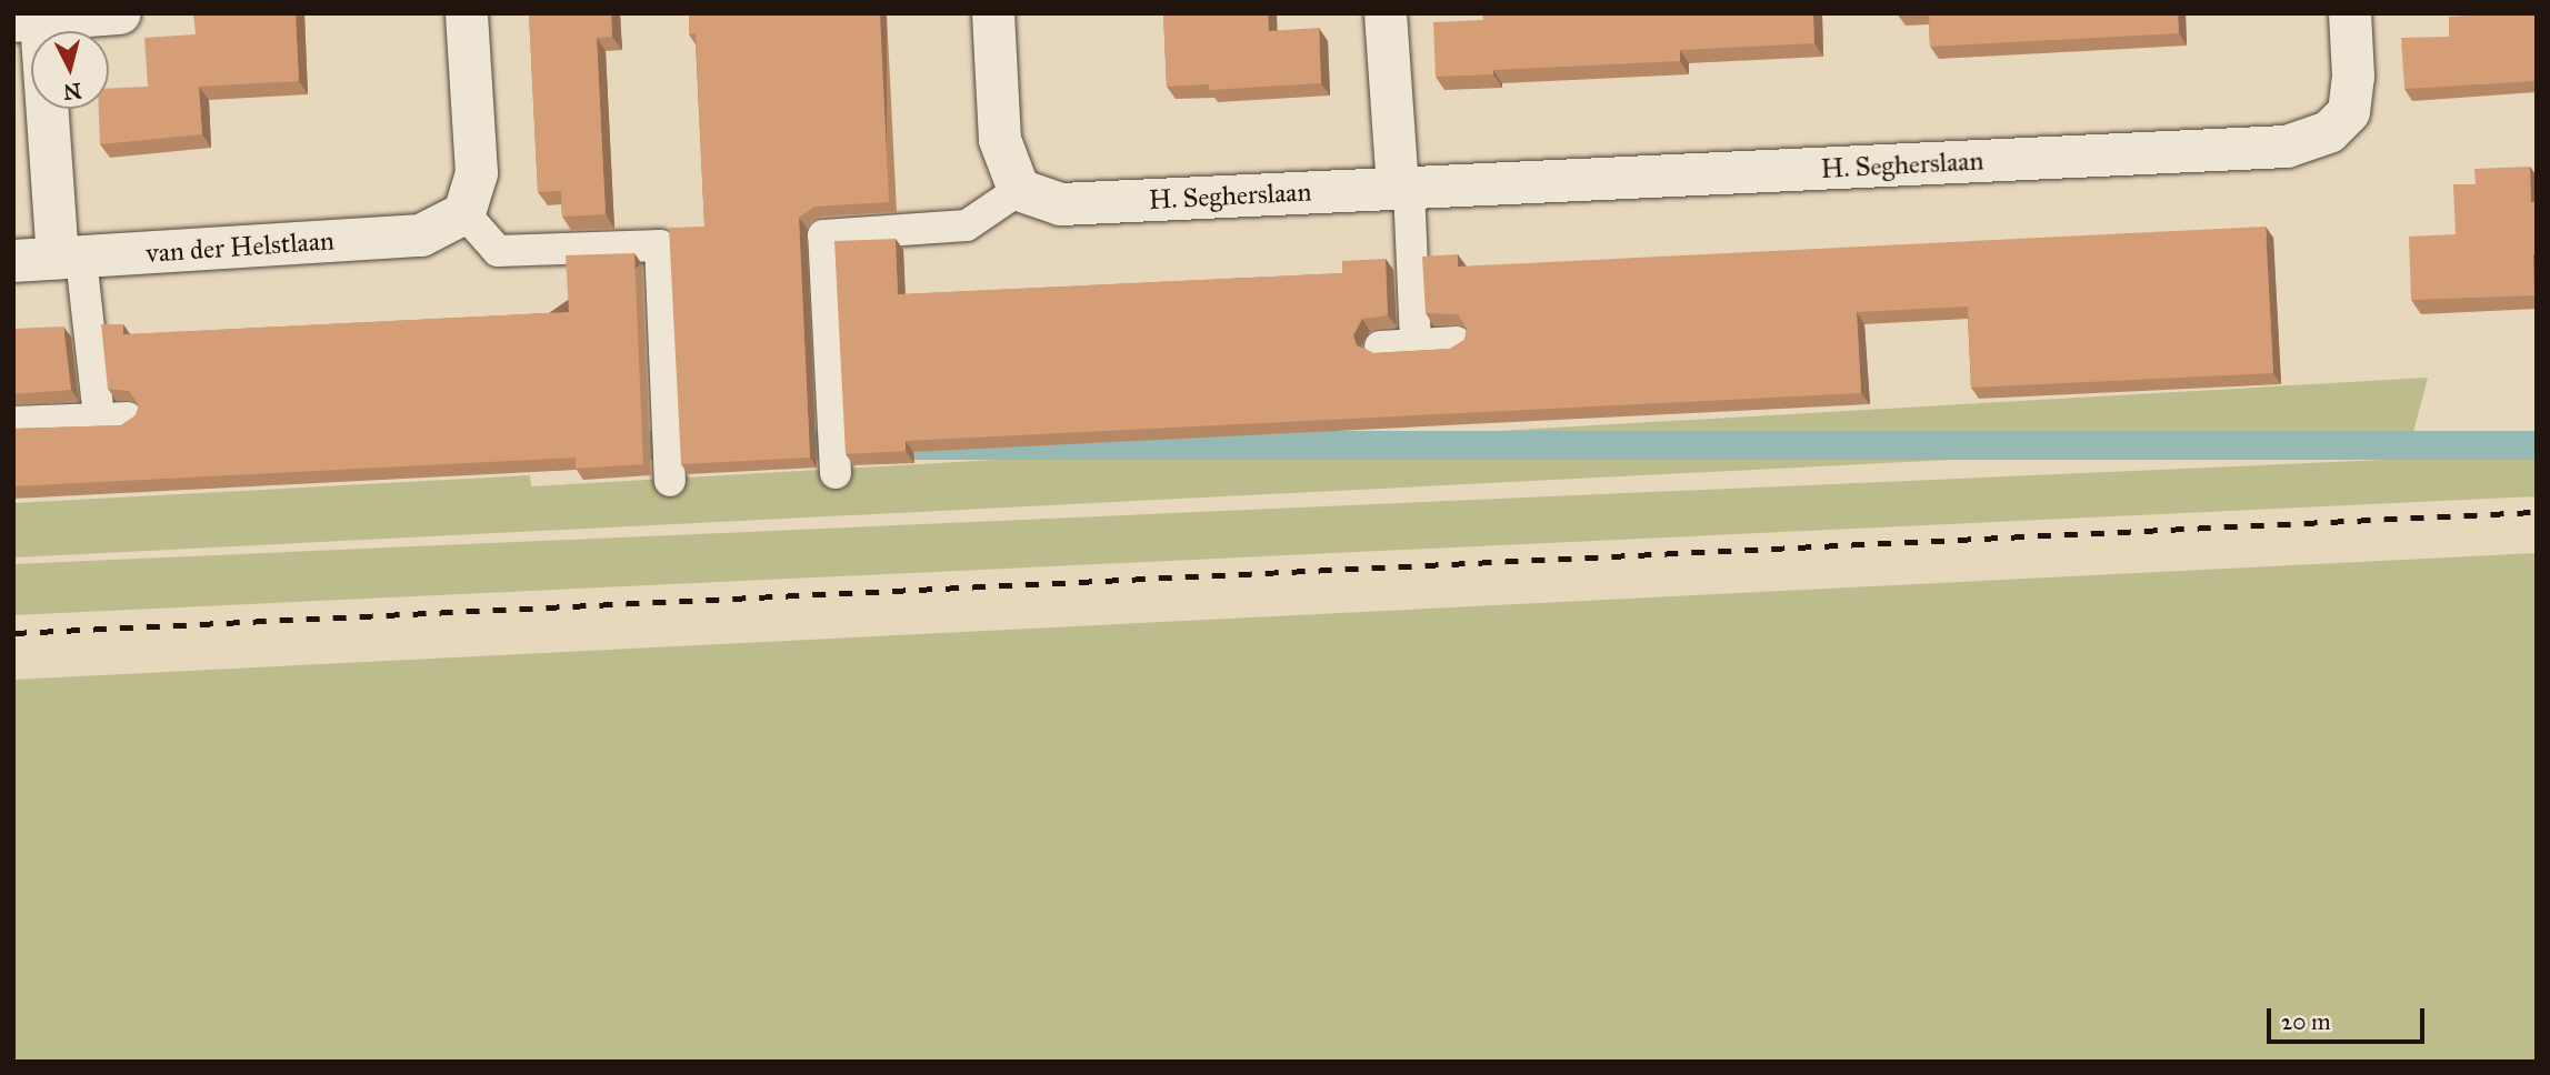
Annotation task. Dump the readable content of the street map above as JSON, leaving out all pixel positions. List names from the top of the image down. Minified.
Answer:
{"streets":{"street":["H. Segherslaan","van der Helstlaan"]},"scale_bar":"20 m","north":"bottom"}
